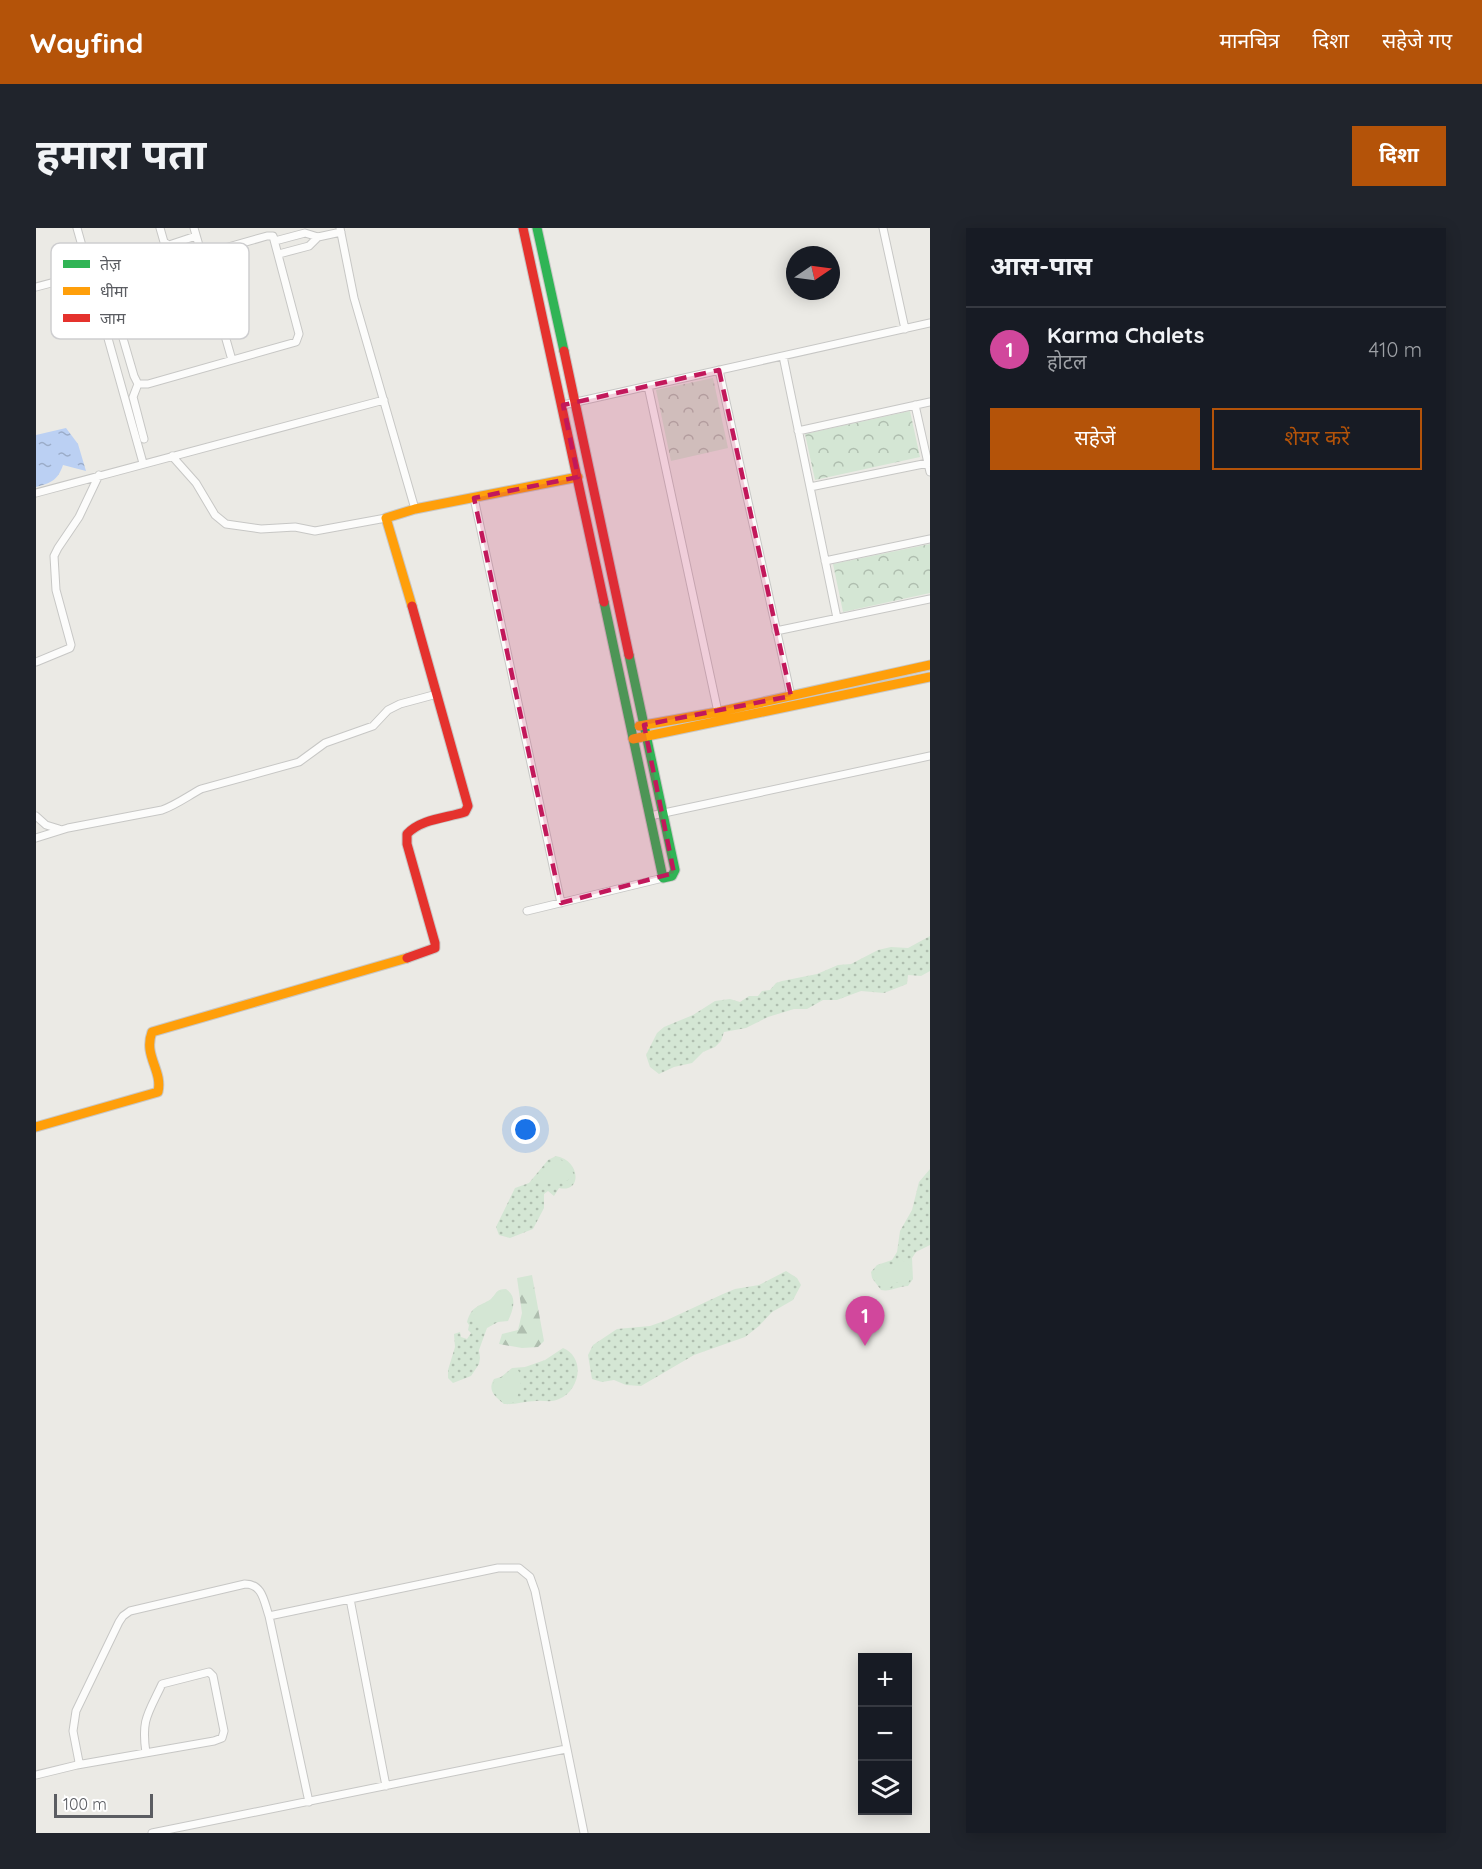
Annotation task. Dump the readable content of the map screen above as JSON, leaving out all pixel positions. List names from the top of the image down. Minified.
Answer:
{"legend":["तेज़","धीमा","जाम"],"scale_bar":"100 m","north":"right","page":{"header":"Wayfind","nav":["मानचित्र","दिशा","सहेजे गए"],"buttons":["दिशा",["सहेजें","शेयर करें"]],"title":"हमारा पता","heading":"आस-पास","list":[{"mark":"1","name":"Karma Chalets","note":"होटल","value":"410 m"}],"pins":"1","map_buttons":["+","−"],"scale":"100 m"}}
